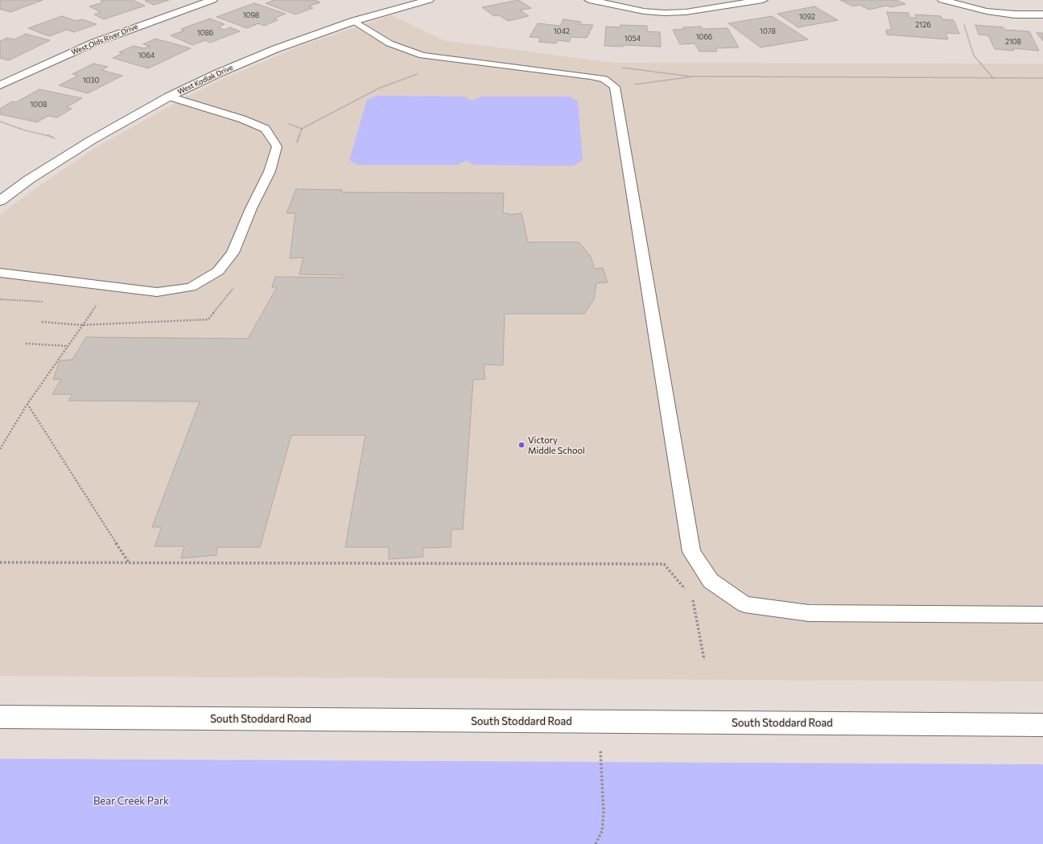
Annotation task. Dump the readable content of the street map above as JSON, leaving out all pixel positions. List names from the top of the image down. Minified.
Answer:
{"streets":{"street":["West Olds River Drive","West Kodiak Drive","South Stoddard Road"]},"parks":["Bear Creek Park"],"places":["Victory Middle School"],"house_numbers":["1098","1092","2126","1042","1078","1086","1066","1054","2108","1064","1030","1008"]}
